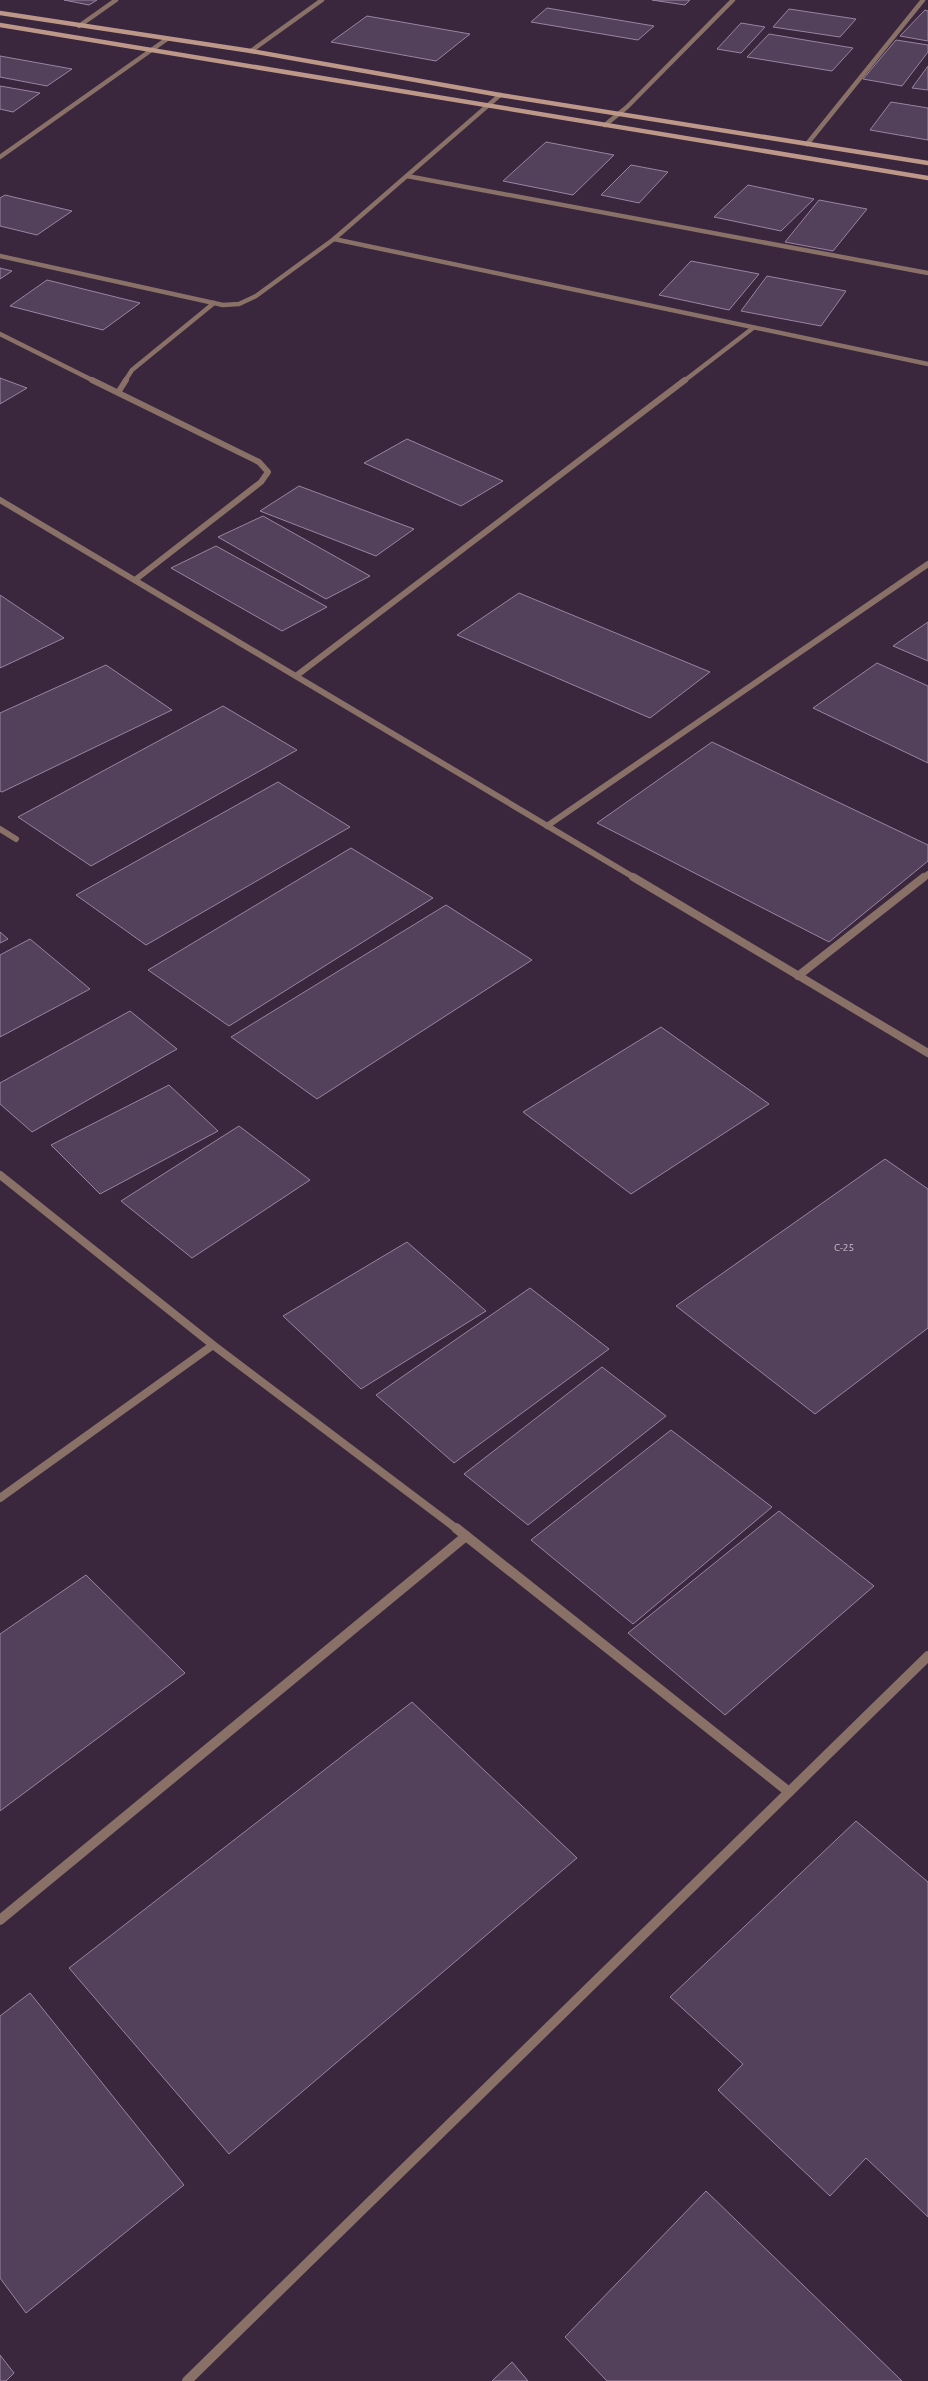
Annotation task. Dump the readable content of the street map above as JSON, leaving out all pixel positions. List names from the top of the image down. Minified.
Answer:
{"house_numbers":["C-25"]}
